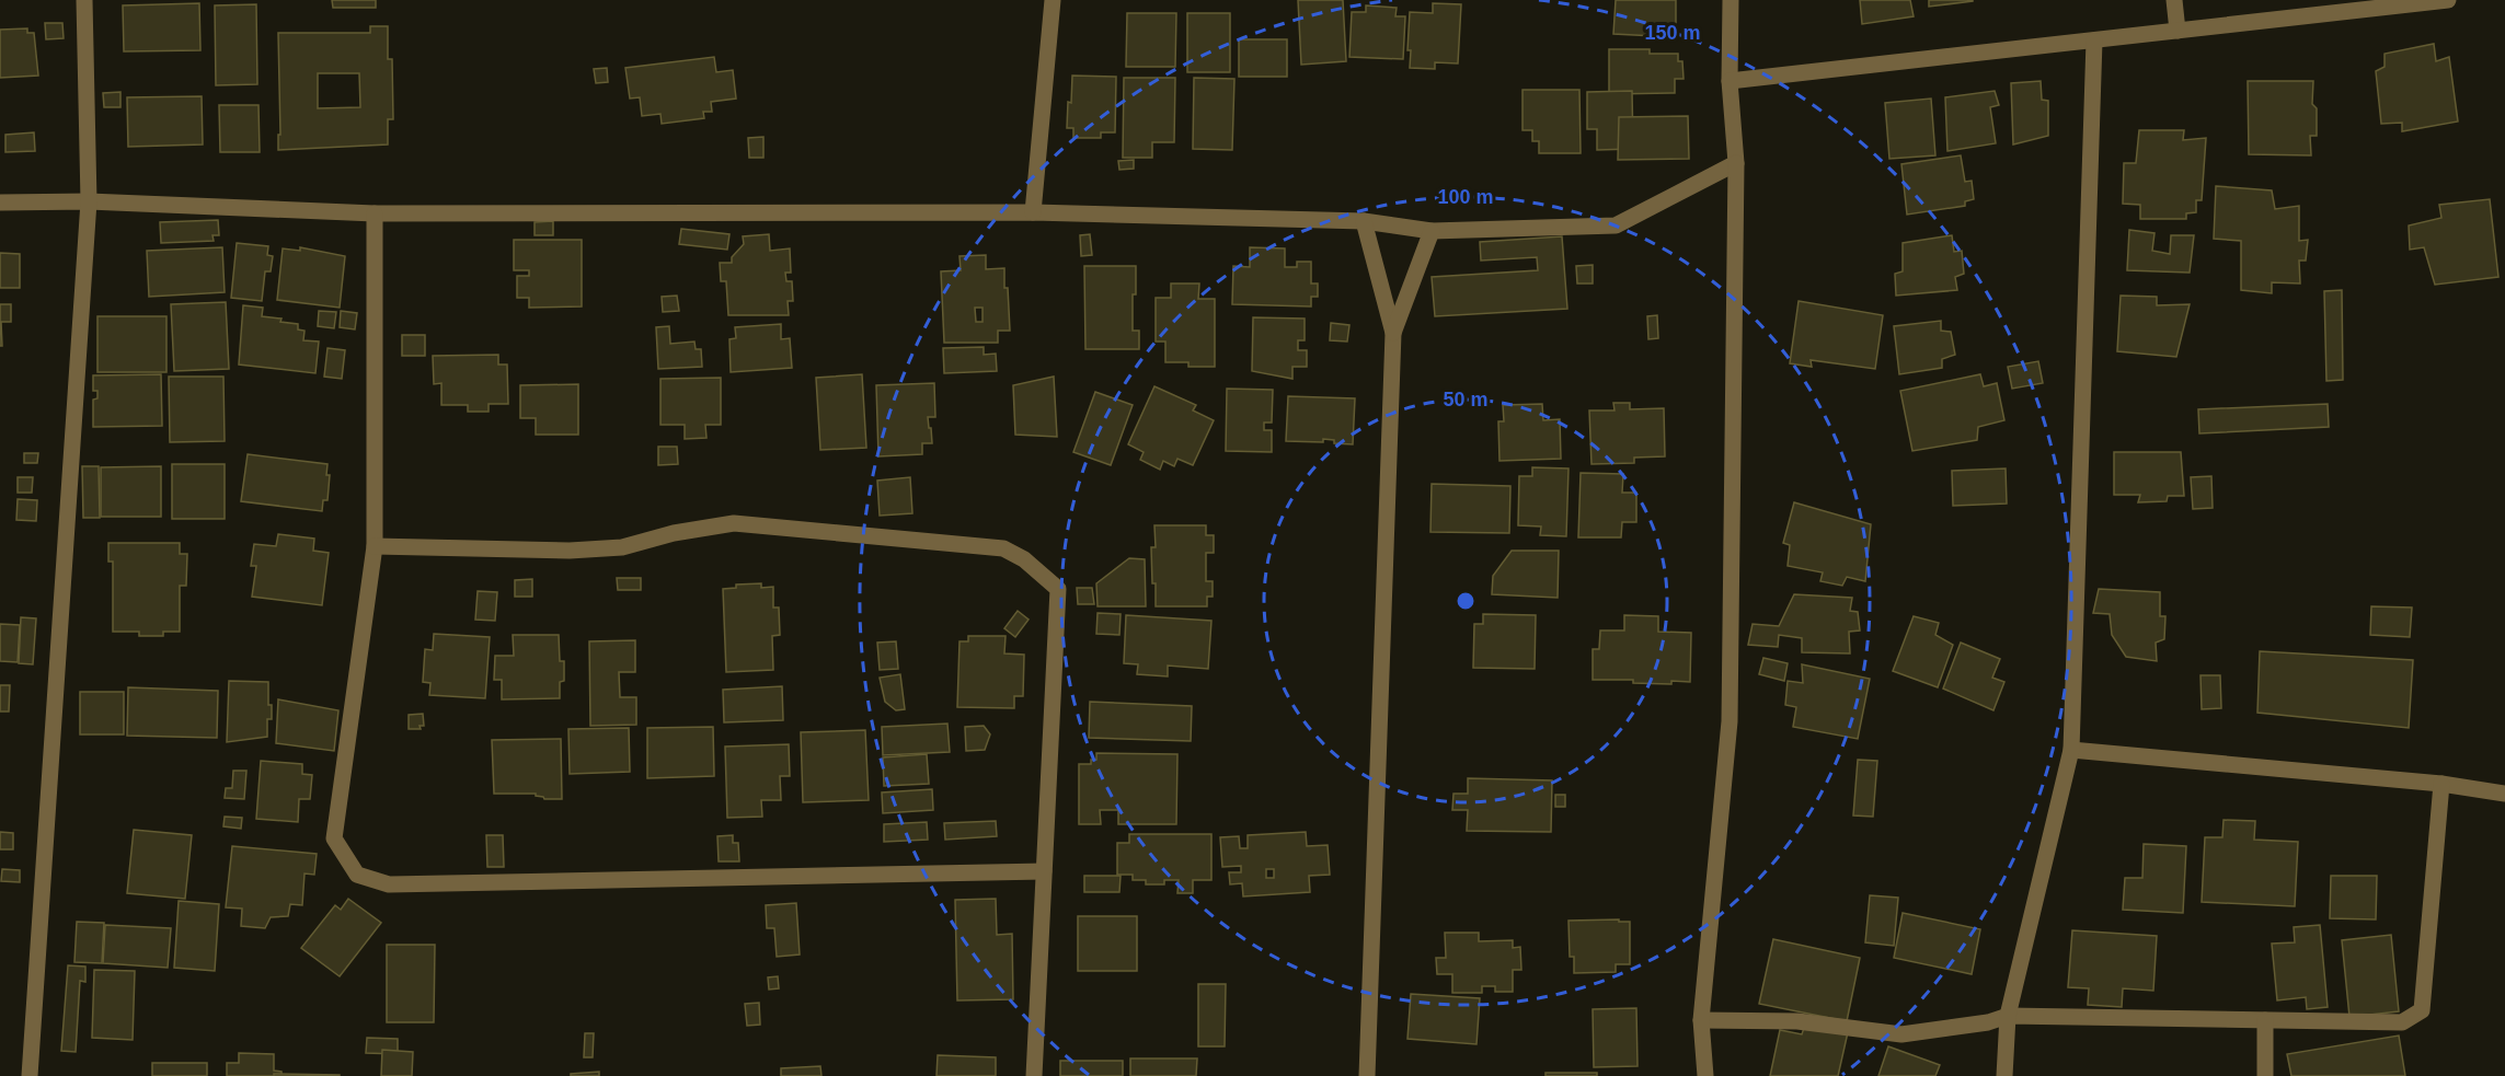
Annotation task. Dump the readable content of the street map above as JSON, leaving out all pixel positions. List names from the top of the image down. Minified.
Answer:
{"rings":["150 m","100 m","50 m"]}
